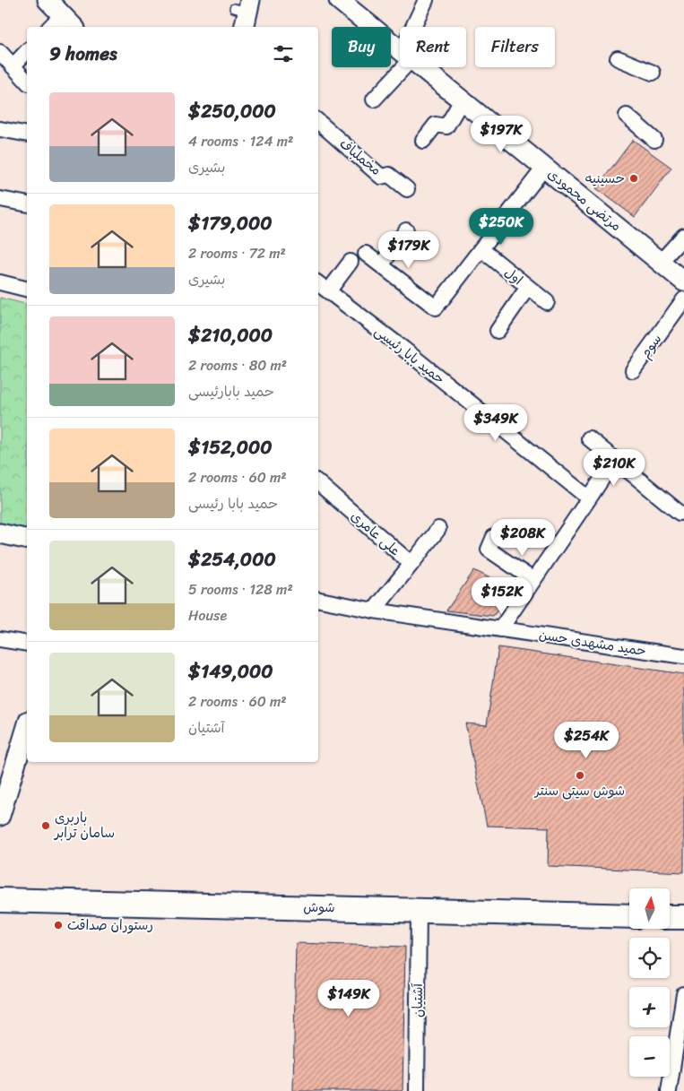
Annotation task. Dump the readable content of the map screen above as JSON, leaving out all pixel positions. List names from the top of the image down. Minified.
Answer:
{"streets":{"main road":["شوش"],"street":["مخملباف","مرتضی محمودی","اول","سوم","حمید بابا رئیسی","علی عامری","حمید مشهدی حسن","آشتیان"]},"crossings":[["علی عامری","حمید مشهدی حسن"],["شوش","آشتیان"]],"places":["حسینیه","شوش سیتی سنتر","باربری سامان ترابر","رستوران صداقت"],"north":"top","page":{"chip":["Buy","Rent","Filters"],"heading":"9 homes","list":[{"name":"$250,000","note":"4 rooms · 124 m² · بشیری"},{"name":"$179,000","note":"2 rooms · 72 m² · بشیری"},{"name":"$210,000","note":"2 rooms · 80 m² · حمید بابارئیسی"},{"name":"$152,000","note":"2 rooms · 60 m² · حمید بابا رئیسی"},{"name":"$254,000","note":"5 rooms · 128 m² · House"},{"name":"$149,000","note":"2 rooms · 60 m² · آشتیان"}],"price":["$197K","$250K","$179K","$349K","$210K","$208K","$152K","$254K","$149K"],"map_buttons":["+","−"]}}
